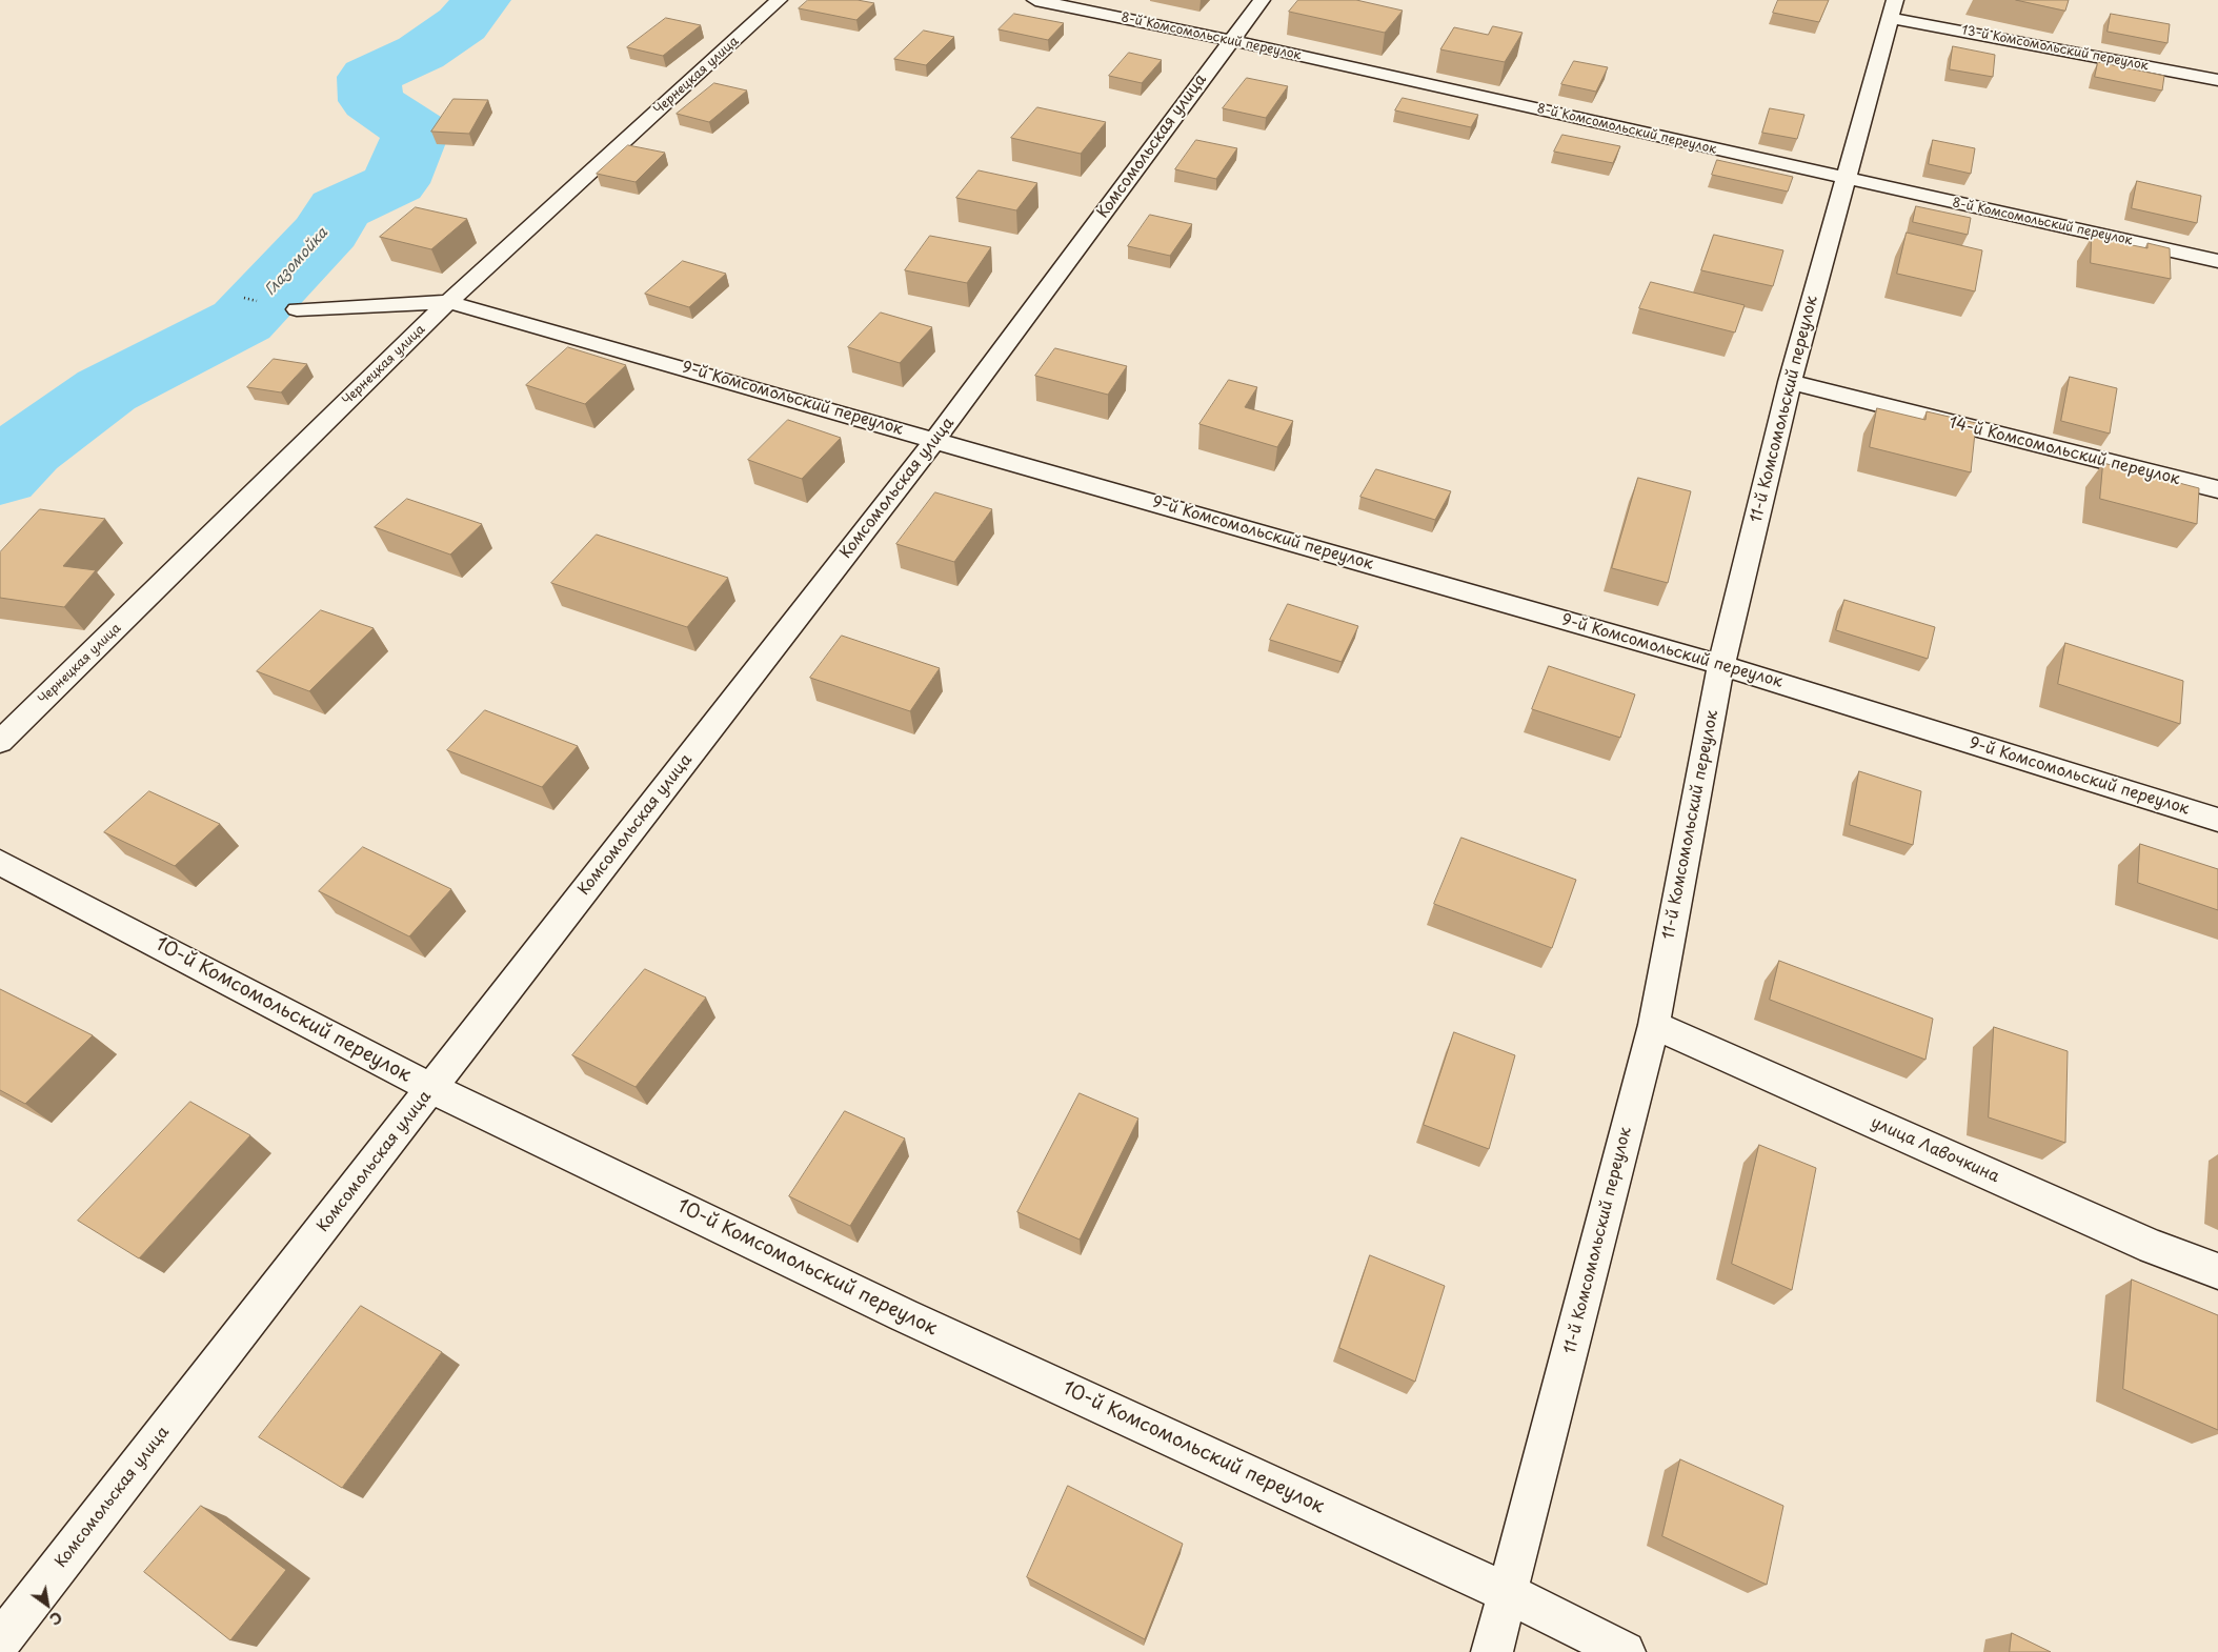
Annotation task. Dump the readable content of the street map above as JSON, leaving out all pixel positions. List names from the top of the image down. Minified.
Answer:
{"streets":{"street":["8-й Комсомольский переулок","13-й Комсомольский переулок","Чернецкая улица","Комсомольская улица","9-й Комсомольский переулок","11-й Комсомольский переулок","14-й Комсомольский переулок","10-й Комсомольский переулок","улица Лавочкина"]},"crossings":[["8-й Комсомольский переулок","Комсомольская улица"],["8-й Комсомольский переулок","11-й Комсомольский переулок"],["13-й Комсомольский переулок","11-й Комсомольский переулок"],["Чернецкая улица","9-й Комсомольский переулок"],["Комсомольская улица","9-й Комсомольский переулок"],["Комсомольская улица","10-й Комсомольский переулок"],["9-й Комсомольский переулок","11-й Комсомольский переулок"],["11-й Комсомольский переулок","14-й Комсомольский переулок"],["11-й Комсомольский переулок","10-й Комсомольский переулок"],["11-й Комсомольский переулок","улица Лавочкина"]],"water":["Глазомойка"],"north":"bottom right"}
